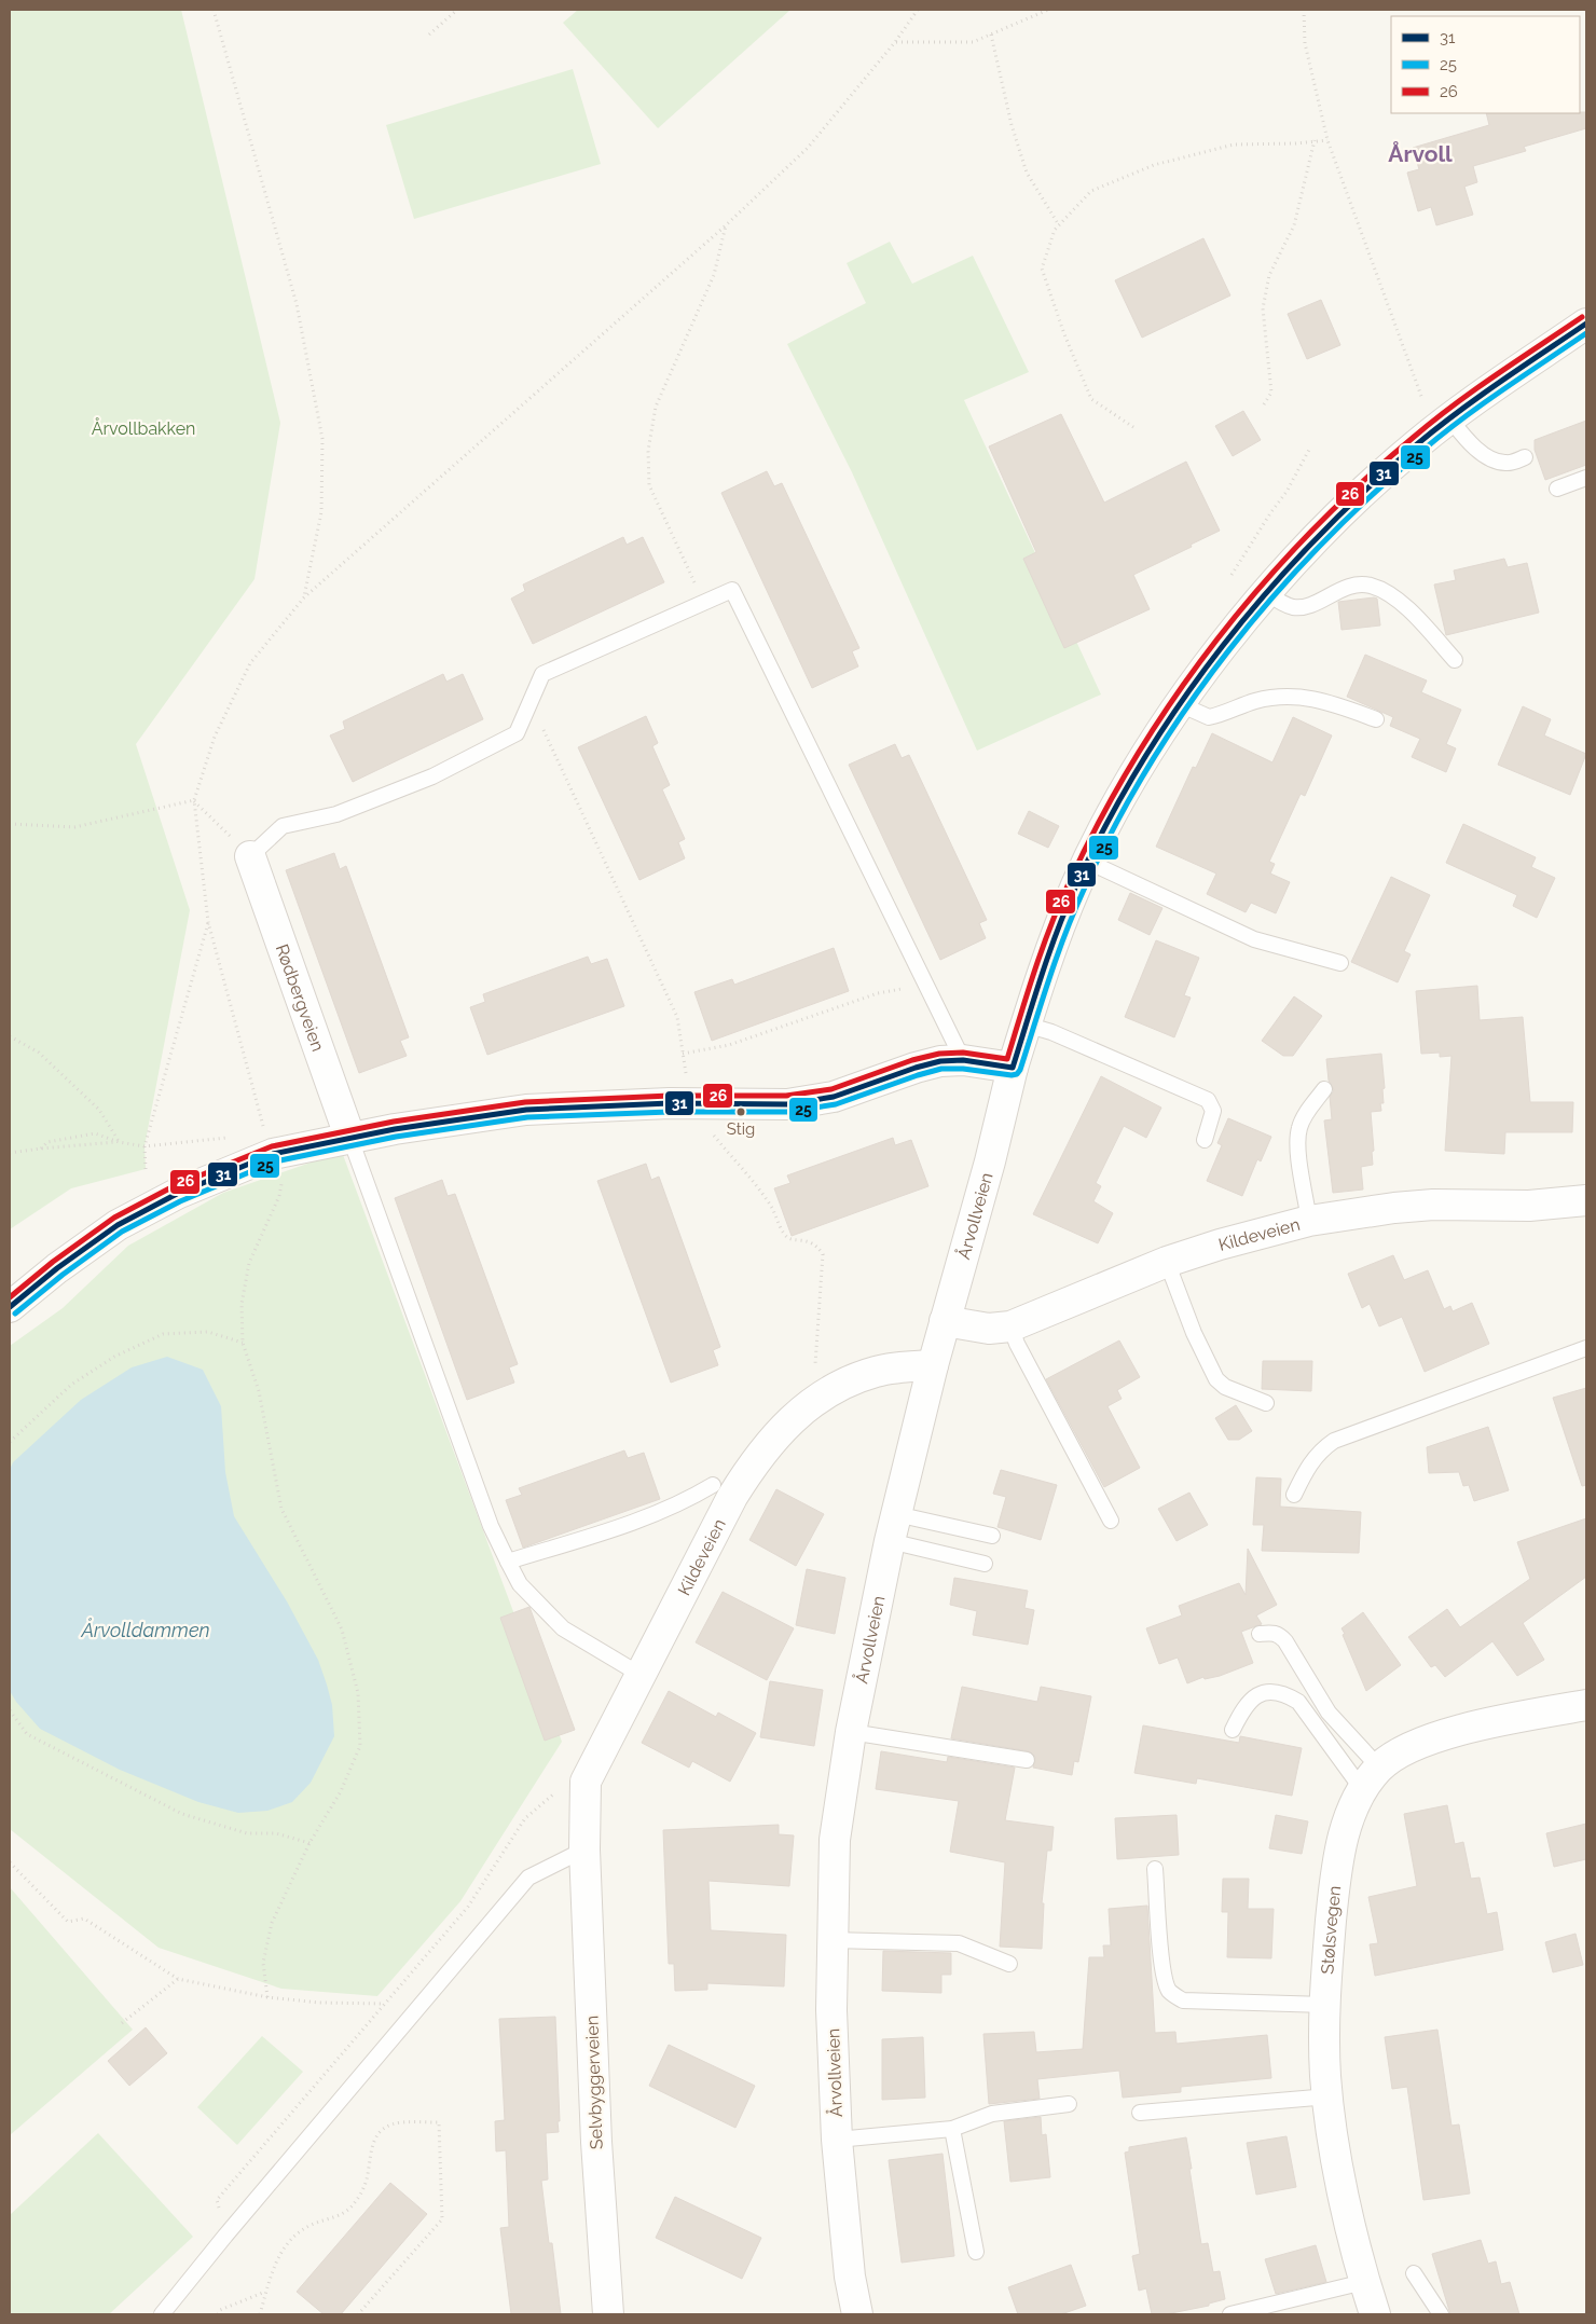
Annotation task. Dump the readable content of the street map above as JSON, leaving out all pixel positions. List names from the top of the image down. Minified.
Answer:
{"streets":{"street":["Rødbergveien","Årvollveien","Kildeveien","Stølsvegen","Selvbyggerveien"]},"crossings":[["Årvollveien","Kildeveien"],["Kildeveien","Selvbyggerveien"]],"districts":["Årvoll"],"water":["Årvolldammen"],"parks":["Årvollbakken"],"places":["Stig"],"lines":["transit line 26","transit line 31","transit line 25"],"legend":["31","25","26"]}
